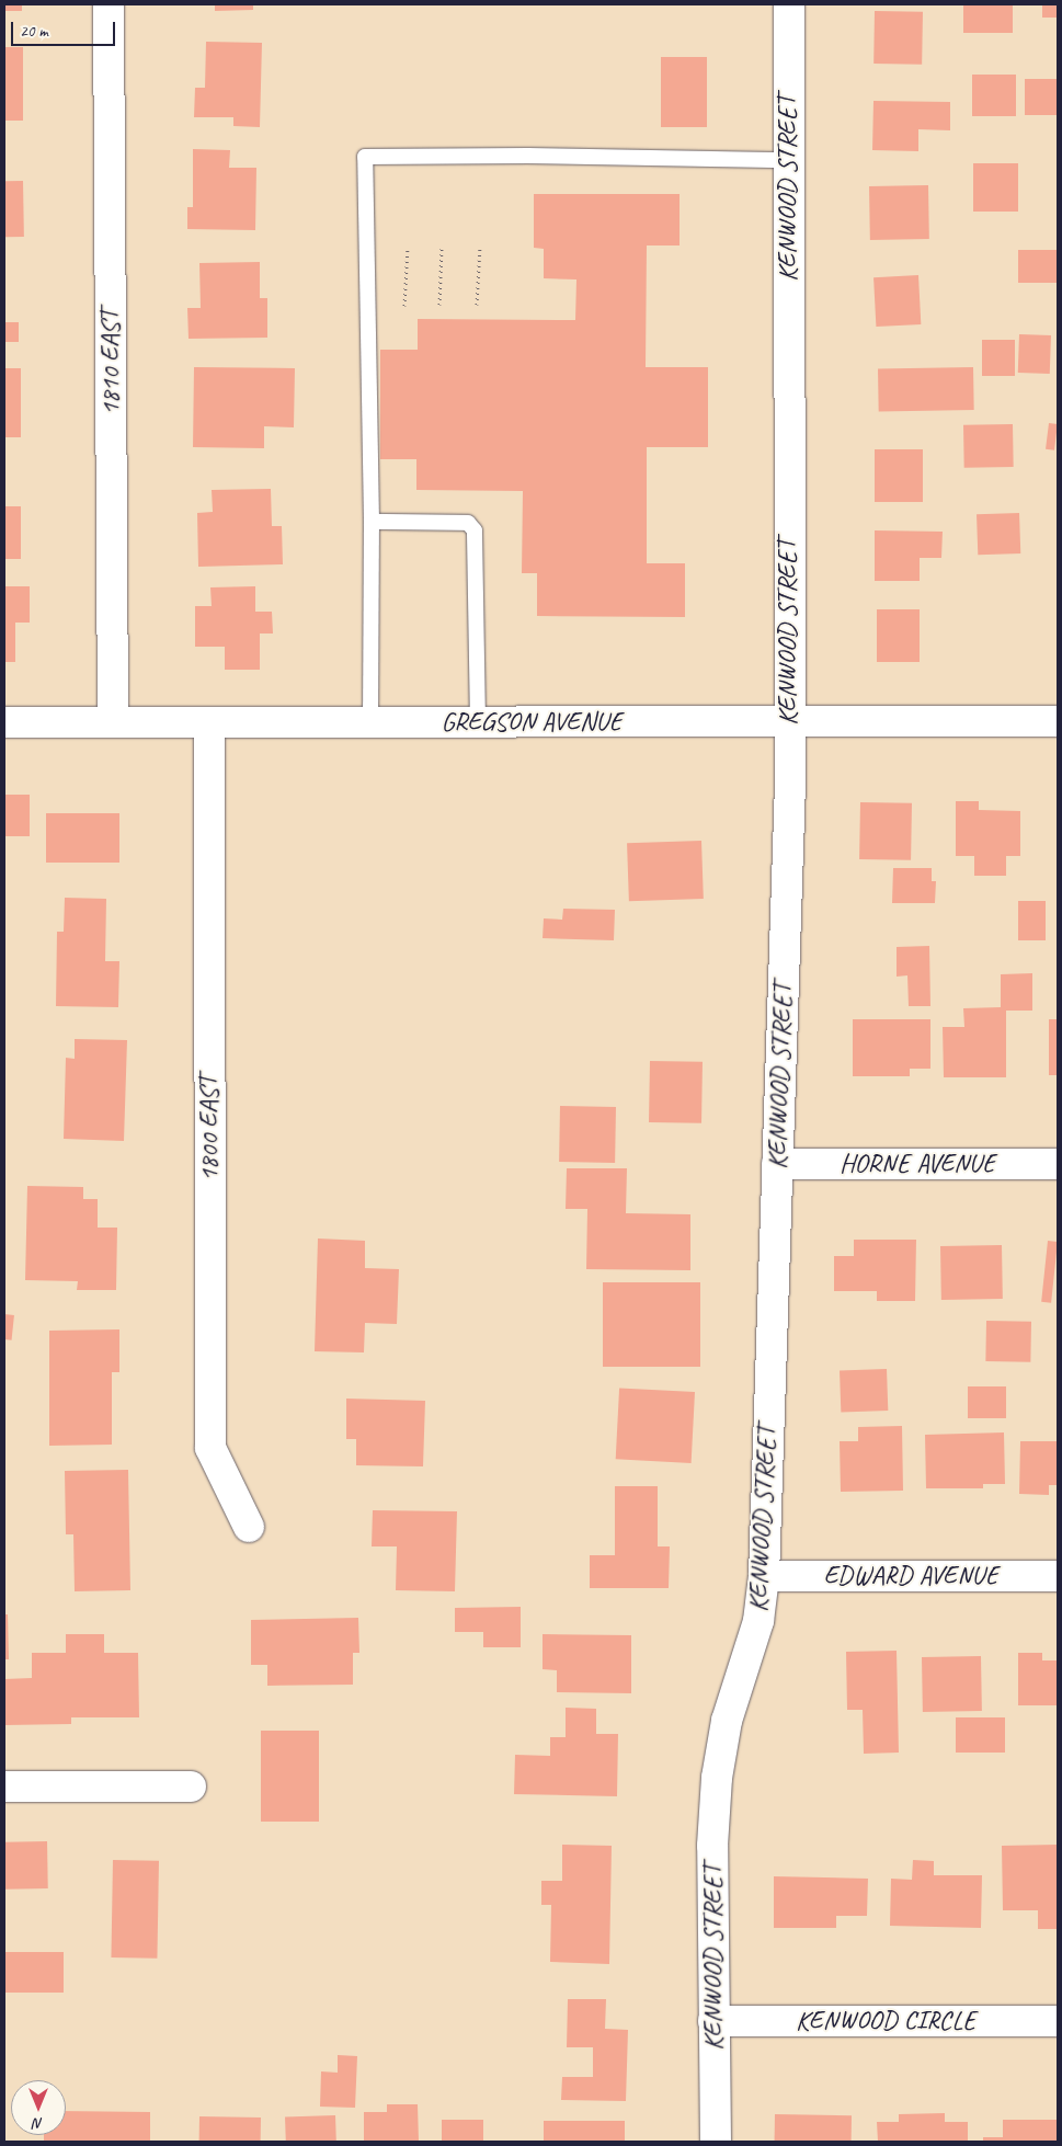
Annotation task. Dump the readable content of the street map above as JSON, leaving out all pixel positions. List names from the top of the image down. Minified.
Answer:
{"streets":{"street":["KENWOOD STREET","1810 EAST","GREGSON AVENUE","1800 EAST","HORNE AVENUE","EDWARD AVENUE","KENWOOD CIRCLE"]},"crossings":[["KENWOOD STREET","GREGSON AVENUE"],["KENWOOD STREET","HORNE AVENUE"],["KENWOOD STREET","EDWARD AVENUE"],["KENWOOD STREET","KENWOOD CIRCLE"],["1810 EAST","GREGSON AVENUE"],["GREGSON AVENUE","1800 EAST"]],"scale_bar":"20 m","north":"bottom"}
